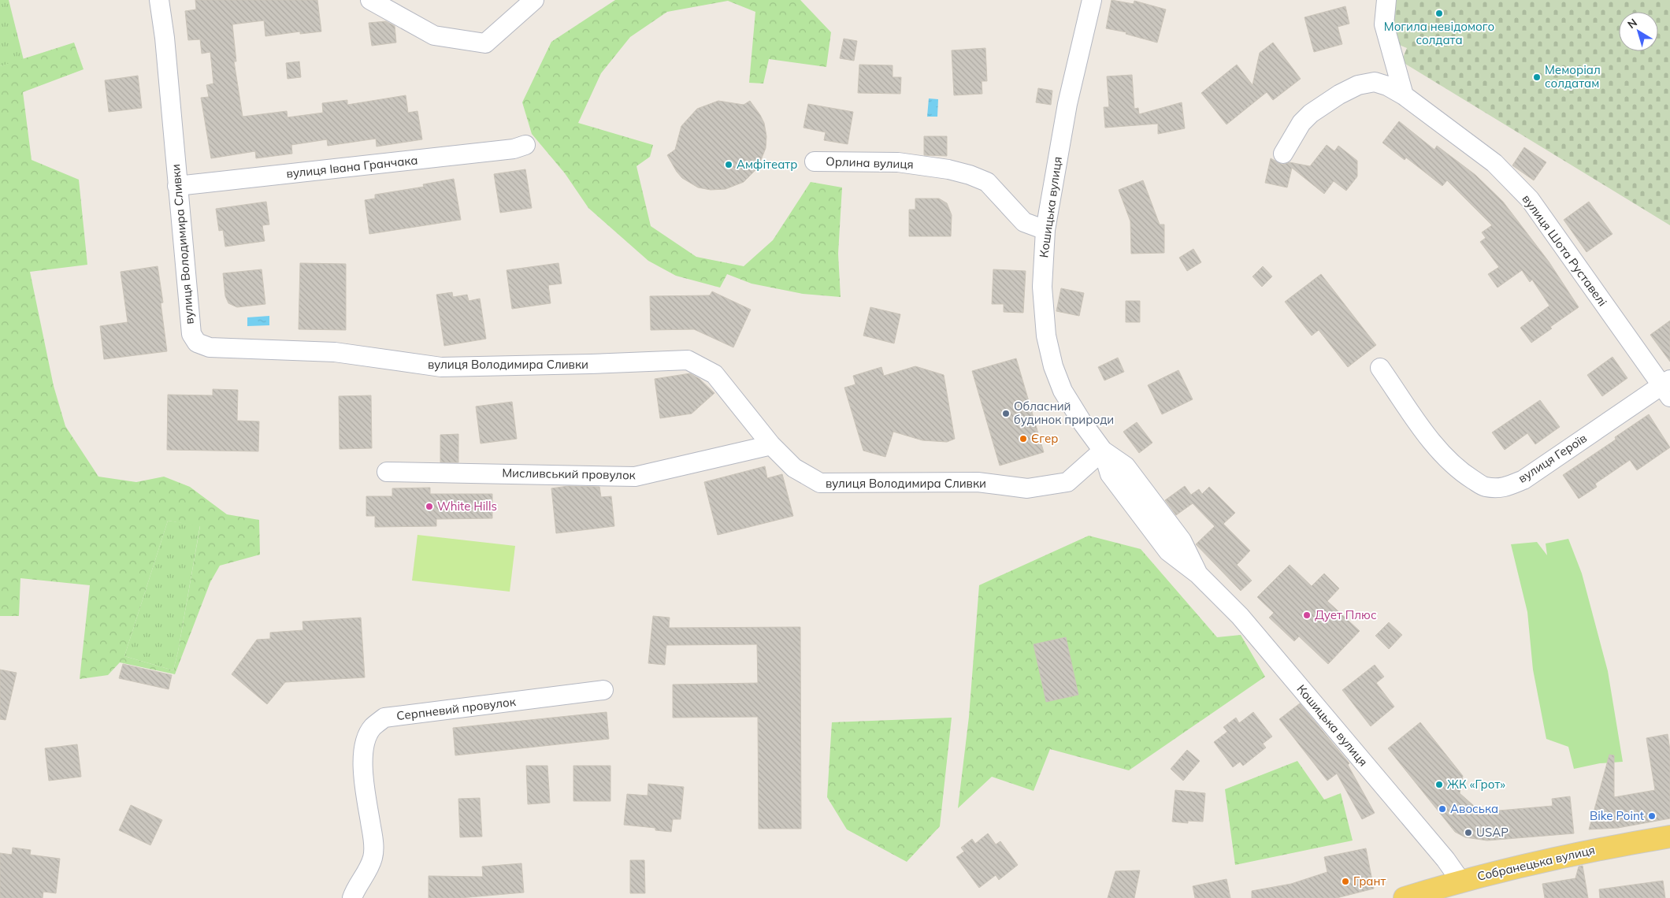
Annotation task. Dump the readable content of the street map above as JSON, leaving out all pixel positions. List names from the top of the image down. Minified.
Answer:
{"streets":{"main road":["Собранецька вулиця"],"street":["Орлина вулиця","вулиця Івана Гранчака","Кошицька вулиця","вулиця Володимира Сливки","вулиця Шота Руставелі","вулиця Героїв","Мисливський провулок","Серпневий провулок"]},"crossings":[["Орлина вулиця","Кошицька вулиця"],["вулиця Івана Гранчака","вулиця Володимира Сливки"],["Кошицька вулиця","вулиця Володимира Сливки"],["Кошицька вулиця","Собранецька вулиця"],["вулиця Володимира Сливки","Мисливський провулок"],["вулиця Шота Руставелі","вулиця Героїв"]],"places":["Могила невідомого солдата","Меморіал солдатам","Амфітеатр","Обласний будинок природи","Єгер","White Hills","Дует Плюс","ЖК «Грот»","Авоська","Bike Point","USAP","Грант"],"north":"top left"}
